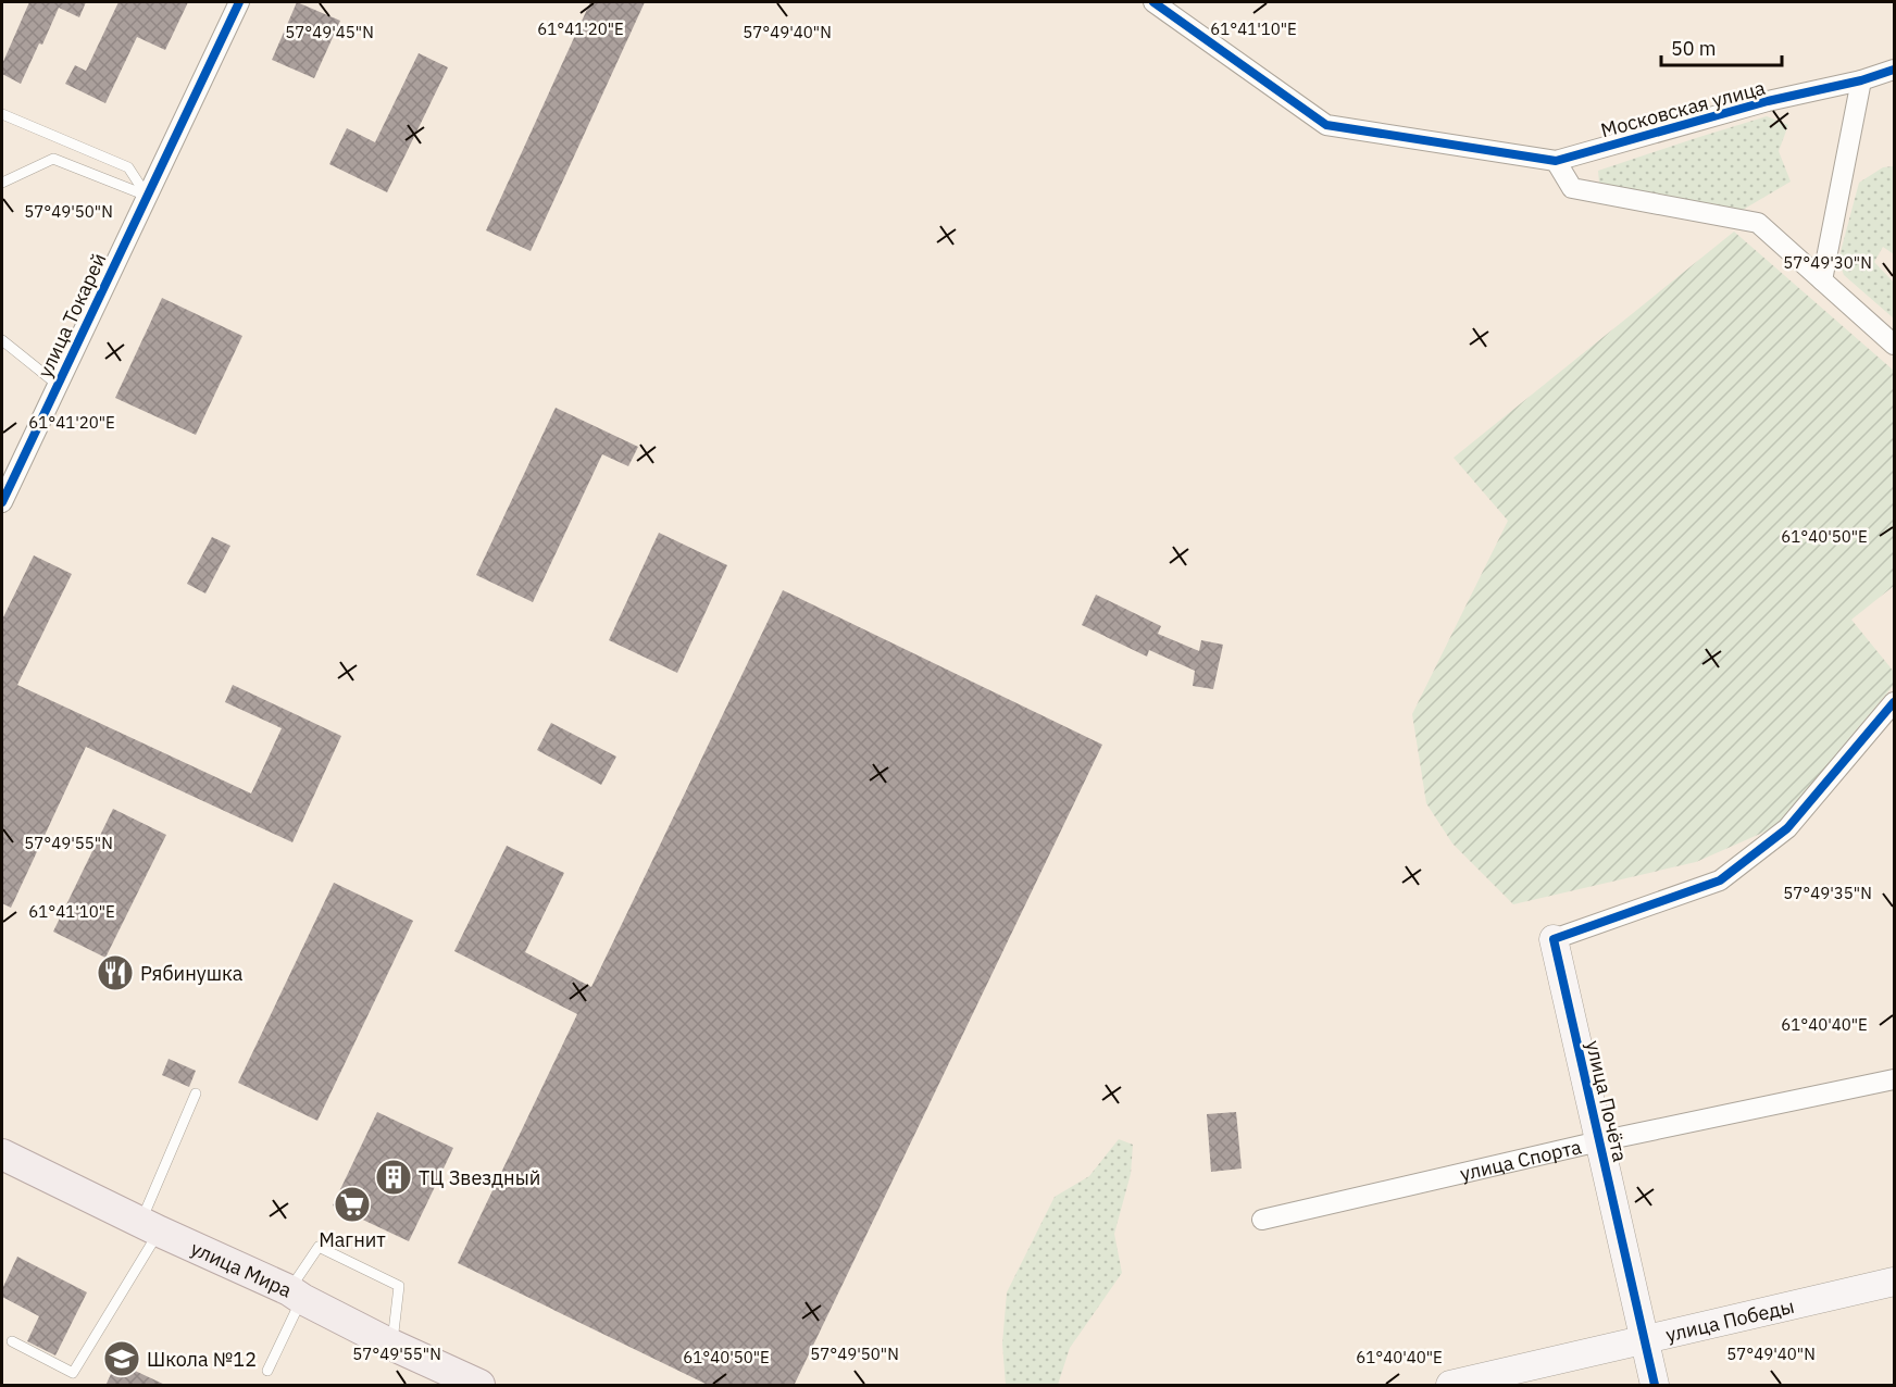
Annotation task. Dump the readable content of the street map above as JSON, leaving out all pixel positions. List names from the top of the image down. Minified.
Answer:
{"streets":{"main road":["улица Мира"],"street":["Московская улица","улица Токарей","улица Почёта","улица Спорта","улица Победы"]},"crossings":[["улица Почёта","улица Спорта"],["улица Почёта","улица Победы"]],"places":{"restaurant":["Рябинушка"],"building":["ТЦ Звездный"],"supermarket":["Магнит"],"school or university":["Школа №12"]},"scale_bar":"50 m","coordinates":["61°41'20\"E","61°41'10\"E","57°49'45\"N","57°49'40\"N","57°49'50\"N","57°49'30\"N","61°40'50\"E","57°49'55\"N","57°49'35\"N","61°40'40\"E"]}
